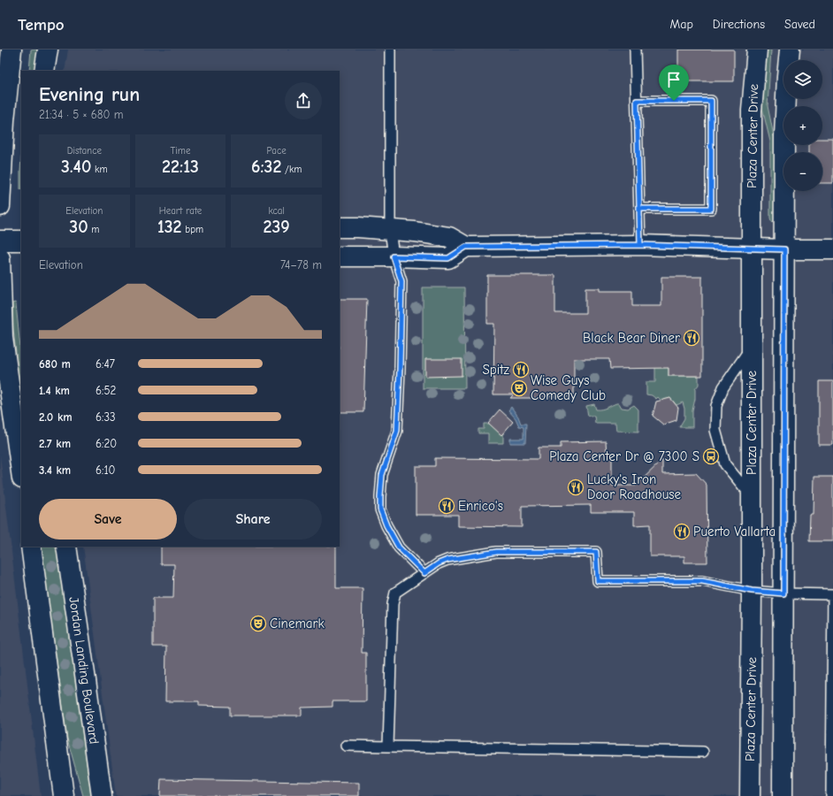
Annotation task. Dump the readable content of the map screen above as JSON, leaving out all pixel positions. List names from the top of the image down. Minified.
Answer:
{"streets":{"street":["Plaza Center Drive","Jordan Landing Boulevard"]},"places":{"restaurant":["Black Bear Diner","Spitz","Lucky's Iron Door Roadhouse","Enrico's","Puerto Vallarta"],"theatre":["Wise Guys Comedy Club","Cinemark"],"bus stop":["Plaza Center Dr @ 7300 S"]},"page":{"header":"Tempo","nav":["Map","Directions","Saved"],"map_buttons":["+","−"],"heading":["Evening run","21:34 · 5 × 680 m"],"stats":[["Distance","3.40 km"],["Time","22:13"],["Pace","6:32 /km"],["Elevation","30 m"],["Heart rate","132 bpm"],["kcal","239"]],"chart":["Elevation","74–78 m"],"list":[{"name":"680 m","note":"6:47"},{"name":"1.4 km","note":"6:52"},{"name":"2.0 km","note":"6:33"},{"name":"2.7 km","note":"6:20"},{"name":"3.4 km","note":"6:10"}],"buttons":["Save","Share"]}}
